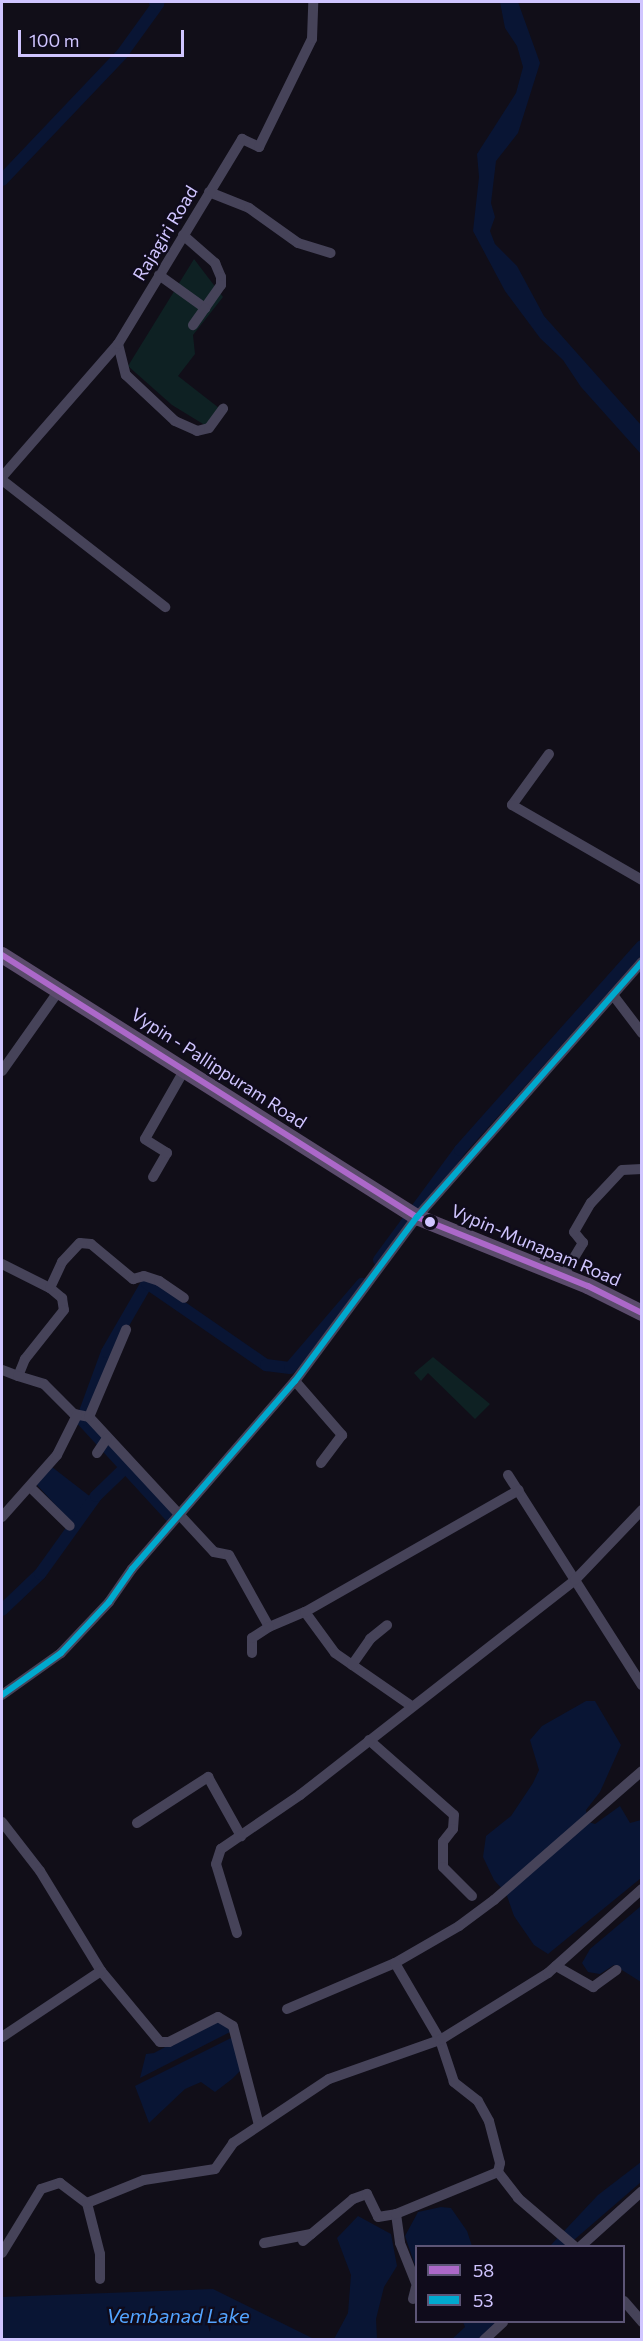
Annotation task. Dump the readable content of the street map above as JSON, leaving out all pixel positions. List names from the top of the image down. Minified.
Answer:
{"streets":{"main road":["Vypin - Pallippuram Road","Vypin-Munapam Road"],"street":["Rajagiri Road"]},"crossings":[["Vypin - Pallippuram Road","Vypin-Munapam Road"]],"water":["Vembanad Lake"],"lines":["transit line 58","transit line 53"],"legend":["58","53"],"scale_bar":"100 m"}
